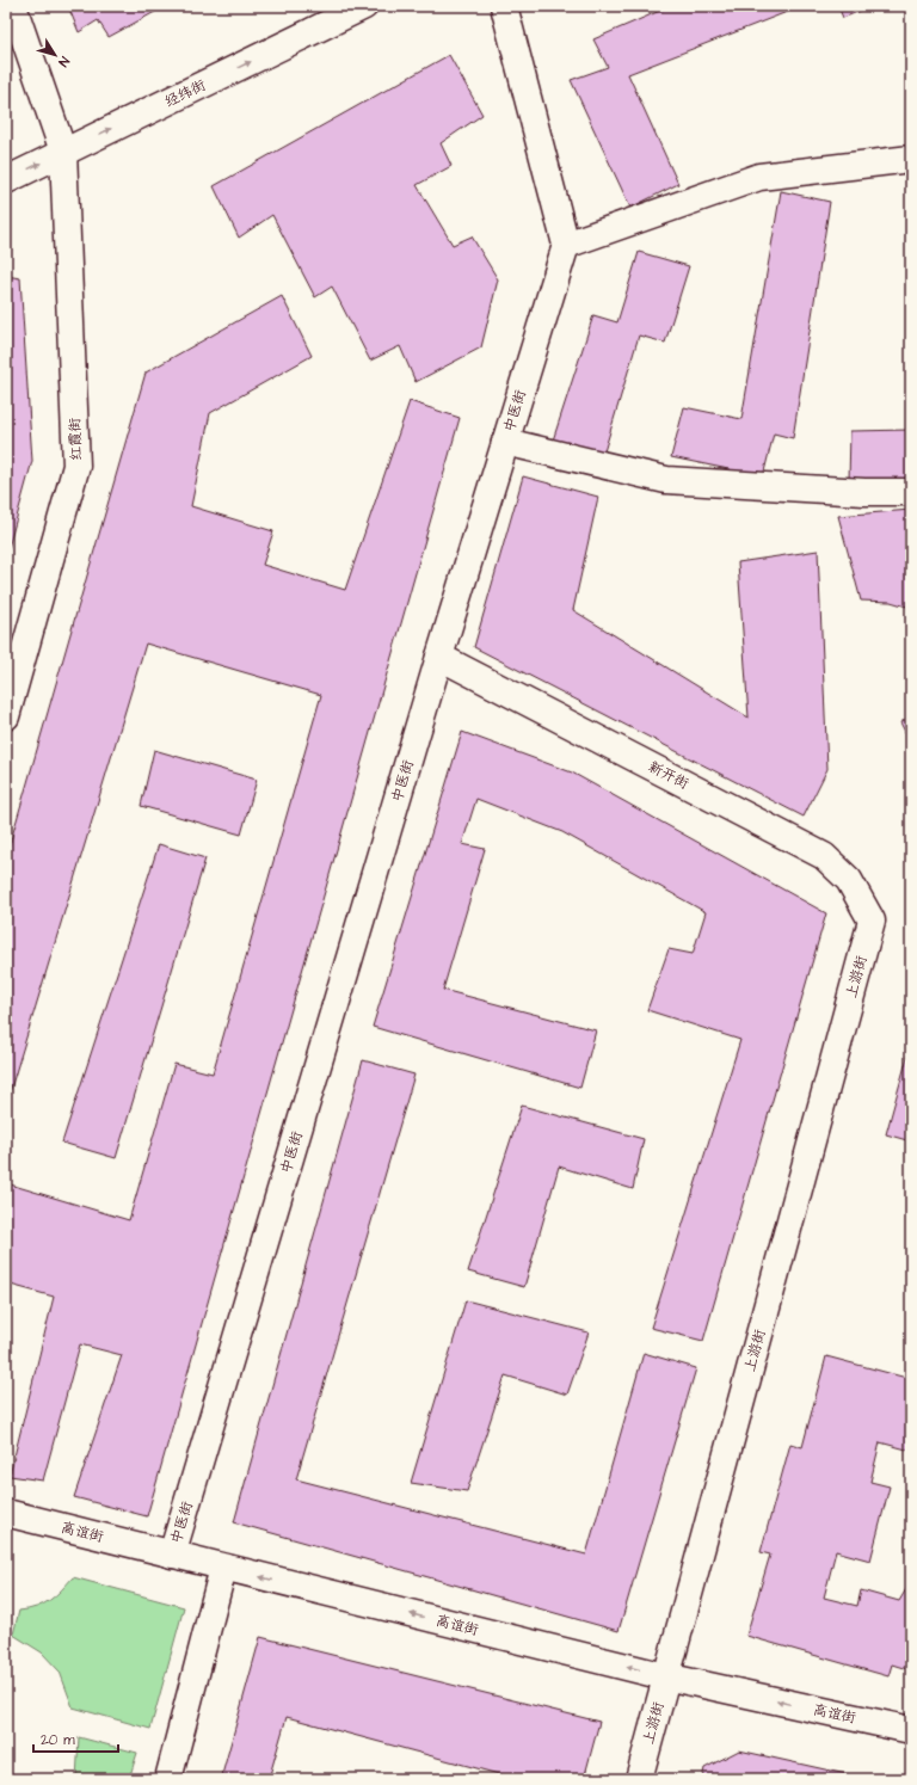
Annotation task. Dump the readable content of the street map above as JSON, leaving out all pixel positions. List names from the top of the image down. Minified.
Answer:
{"streets":{"street":["经纬街","中医街","红霞街","新开街","上游街","高谊街"]},"crossings":[["经纬街","红霞街"],["中医街","新开街"],["中医街","高谊街"],["新开街","上游街"],["上游街","高谊街"]],"one_way":["经纬街","高谊街"],"scale_bar":"20 m","north":"bottom right"}
